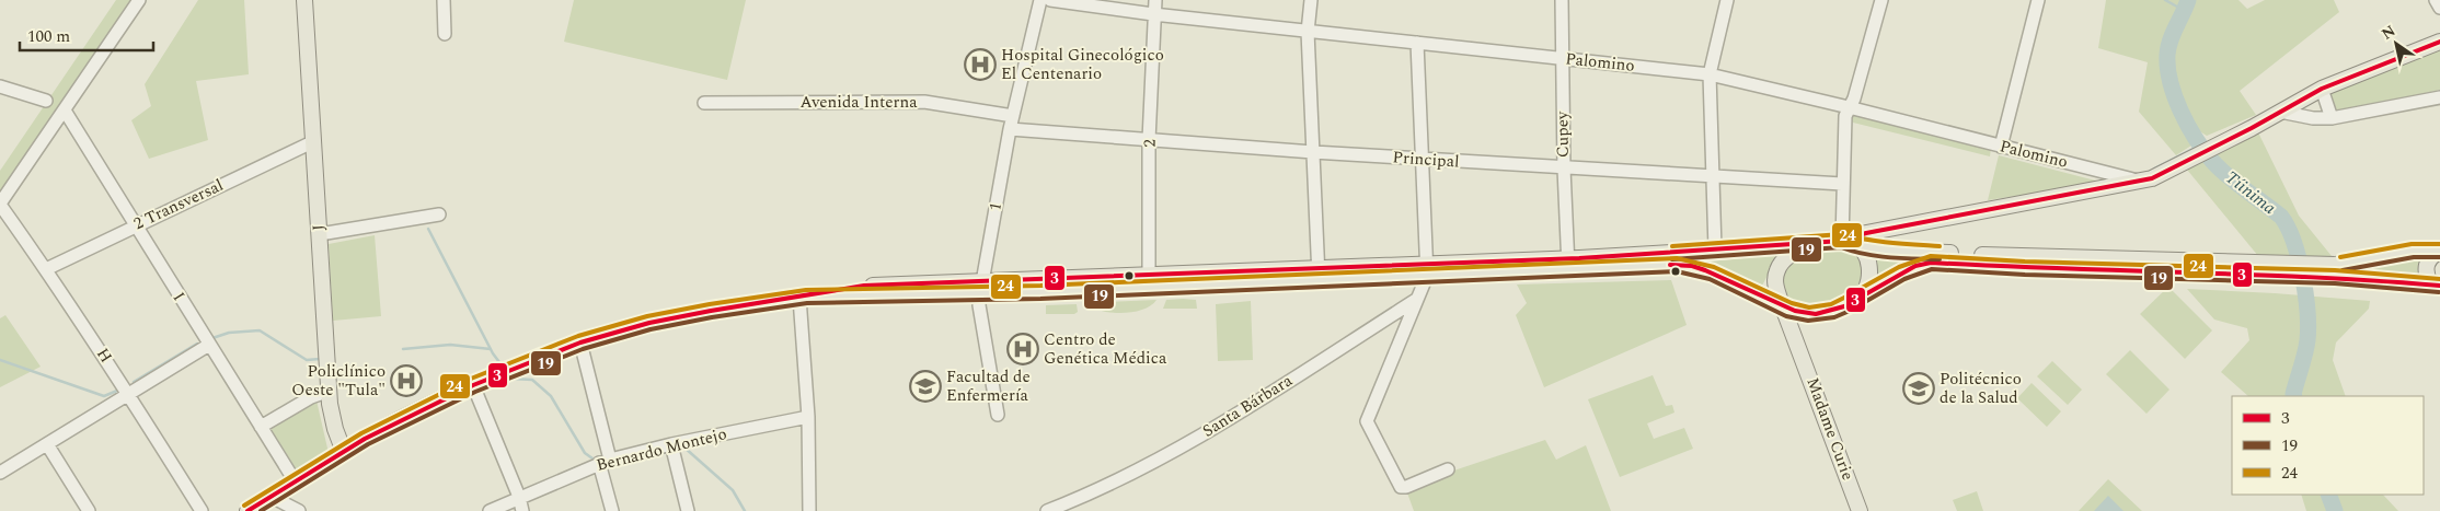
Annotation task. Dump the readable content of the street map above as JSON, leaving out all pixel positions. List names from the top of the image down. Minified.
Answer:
{"streets":{"main road":["J","Madame Curie"],"street":["Palomino","Avenida Interna","Cupey","2","Principal","2 Transversal","1","I","H","Santa Bárbara","Bernardo Montejo"]},"crossings":[["Palomino","Cupey"],["Palomino","2"],["Avenida Interna","Principal"],["Avenida Interna","1"],["Cupey","Principal"],["2","Principal"],["Principal","1"],["2 Transversal","J"],["2 Transversal","I"],["2 Transversal","H"]],"water":["Tíinima"],"places":{"hospital":["Hospital Ginecológico El Centenario","Centro de Genética Médica","Policlínico Oeste \"Tula\""],"school or university":["Facultad de Enfermería","Politécnico de la Salud"]},"lines":["transit line 3","transit line 24","transit line 19"],"legend":["3","19","24"],"scale_bar":"100 m","north":"top left"}
